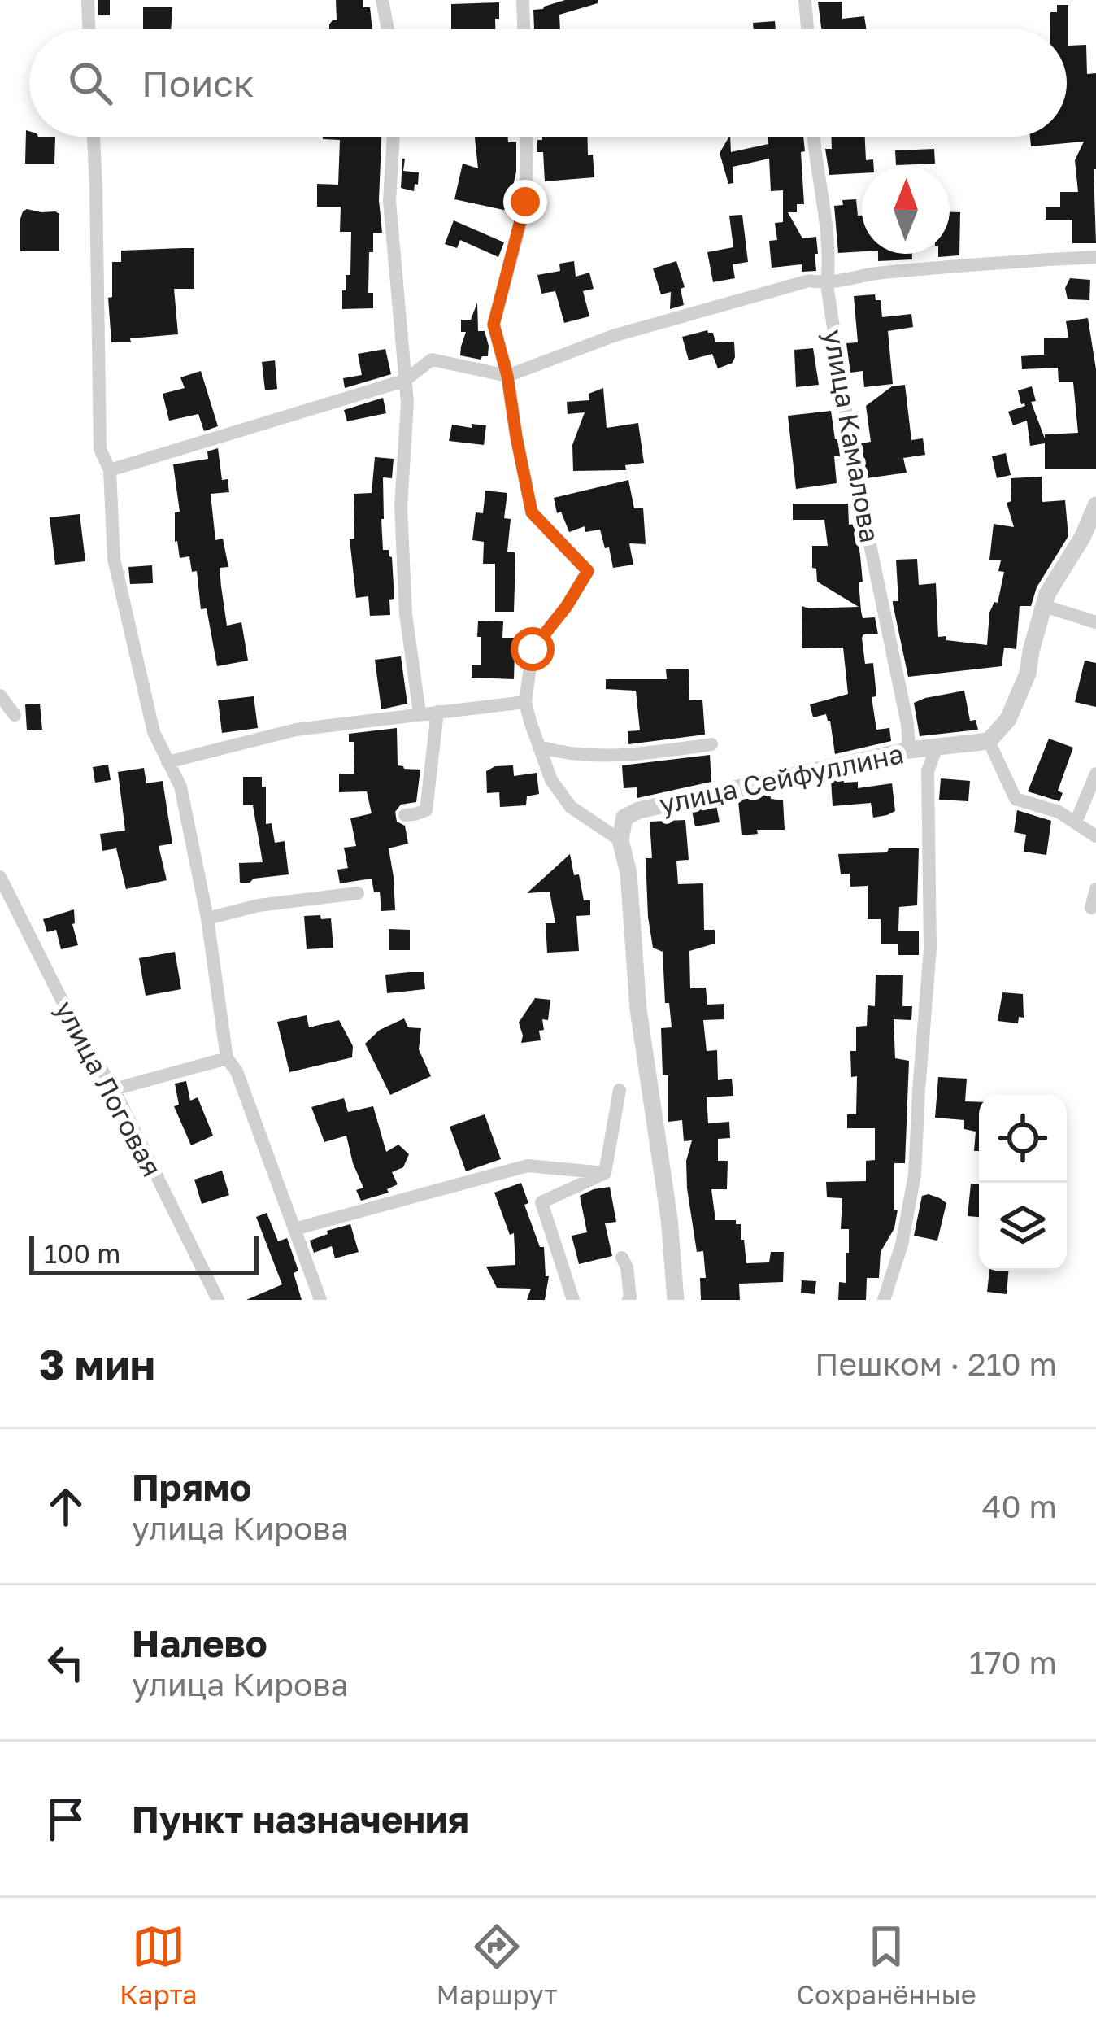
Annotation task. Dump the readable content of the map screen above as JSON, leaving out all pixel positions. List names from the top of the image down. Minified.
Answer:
{"streets":{"street":["улица Камалова","улица Сейфуллина","улица Логовая"]},"crossings":[["улица Камалова","улица Сейфуллина"]],"scale_bar":"100 m","north":"top","page":{"search":"Поиск","scale":"100 m","heading":["3 мин","Пешком · 210 m"],"list":[["Прямо","улица Кирова","40 m"],["Налево","улица Кирова","170 m"],"Пункт назначения"],"nav":["Карта","Маршрут","Сохранённые"]}}
